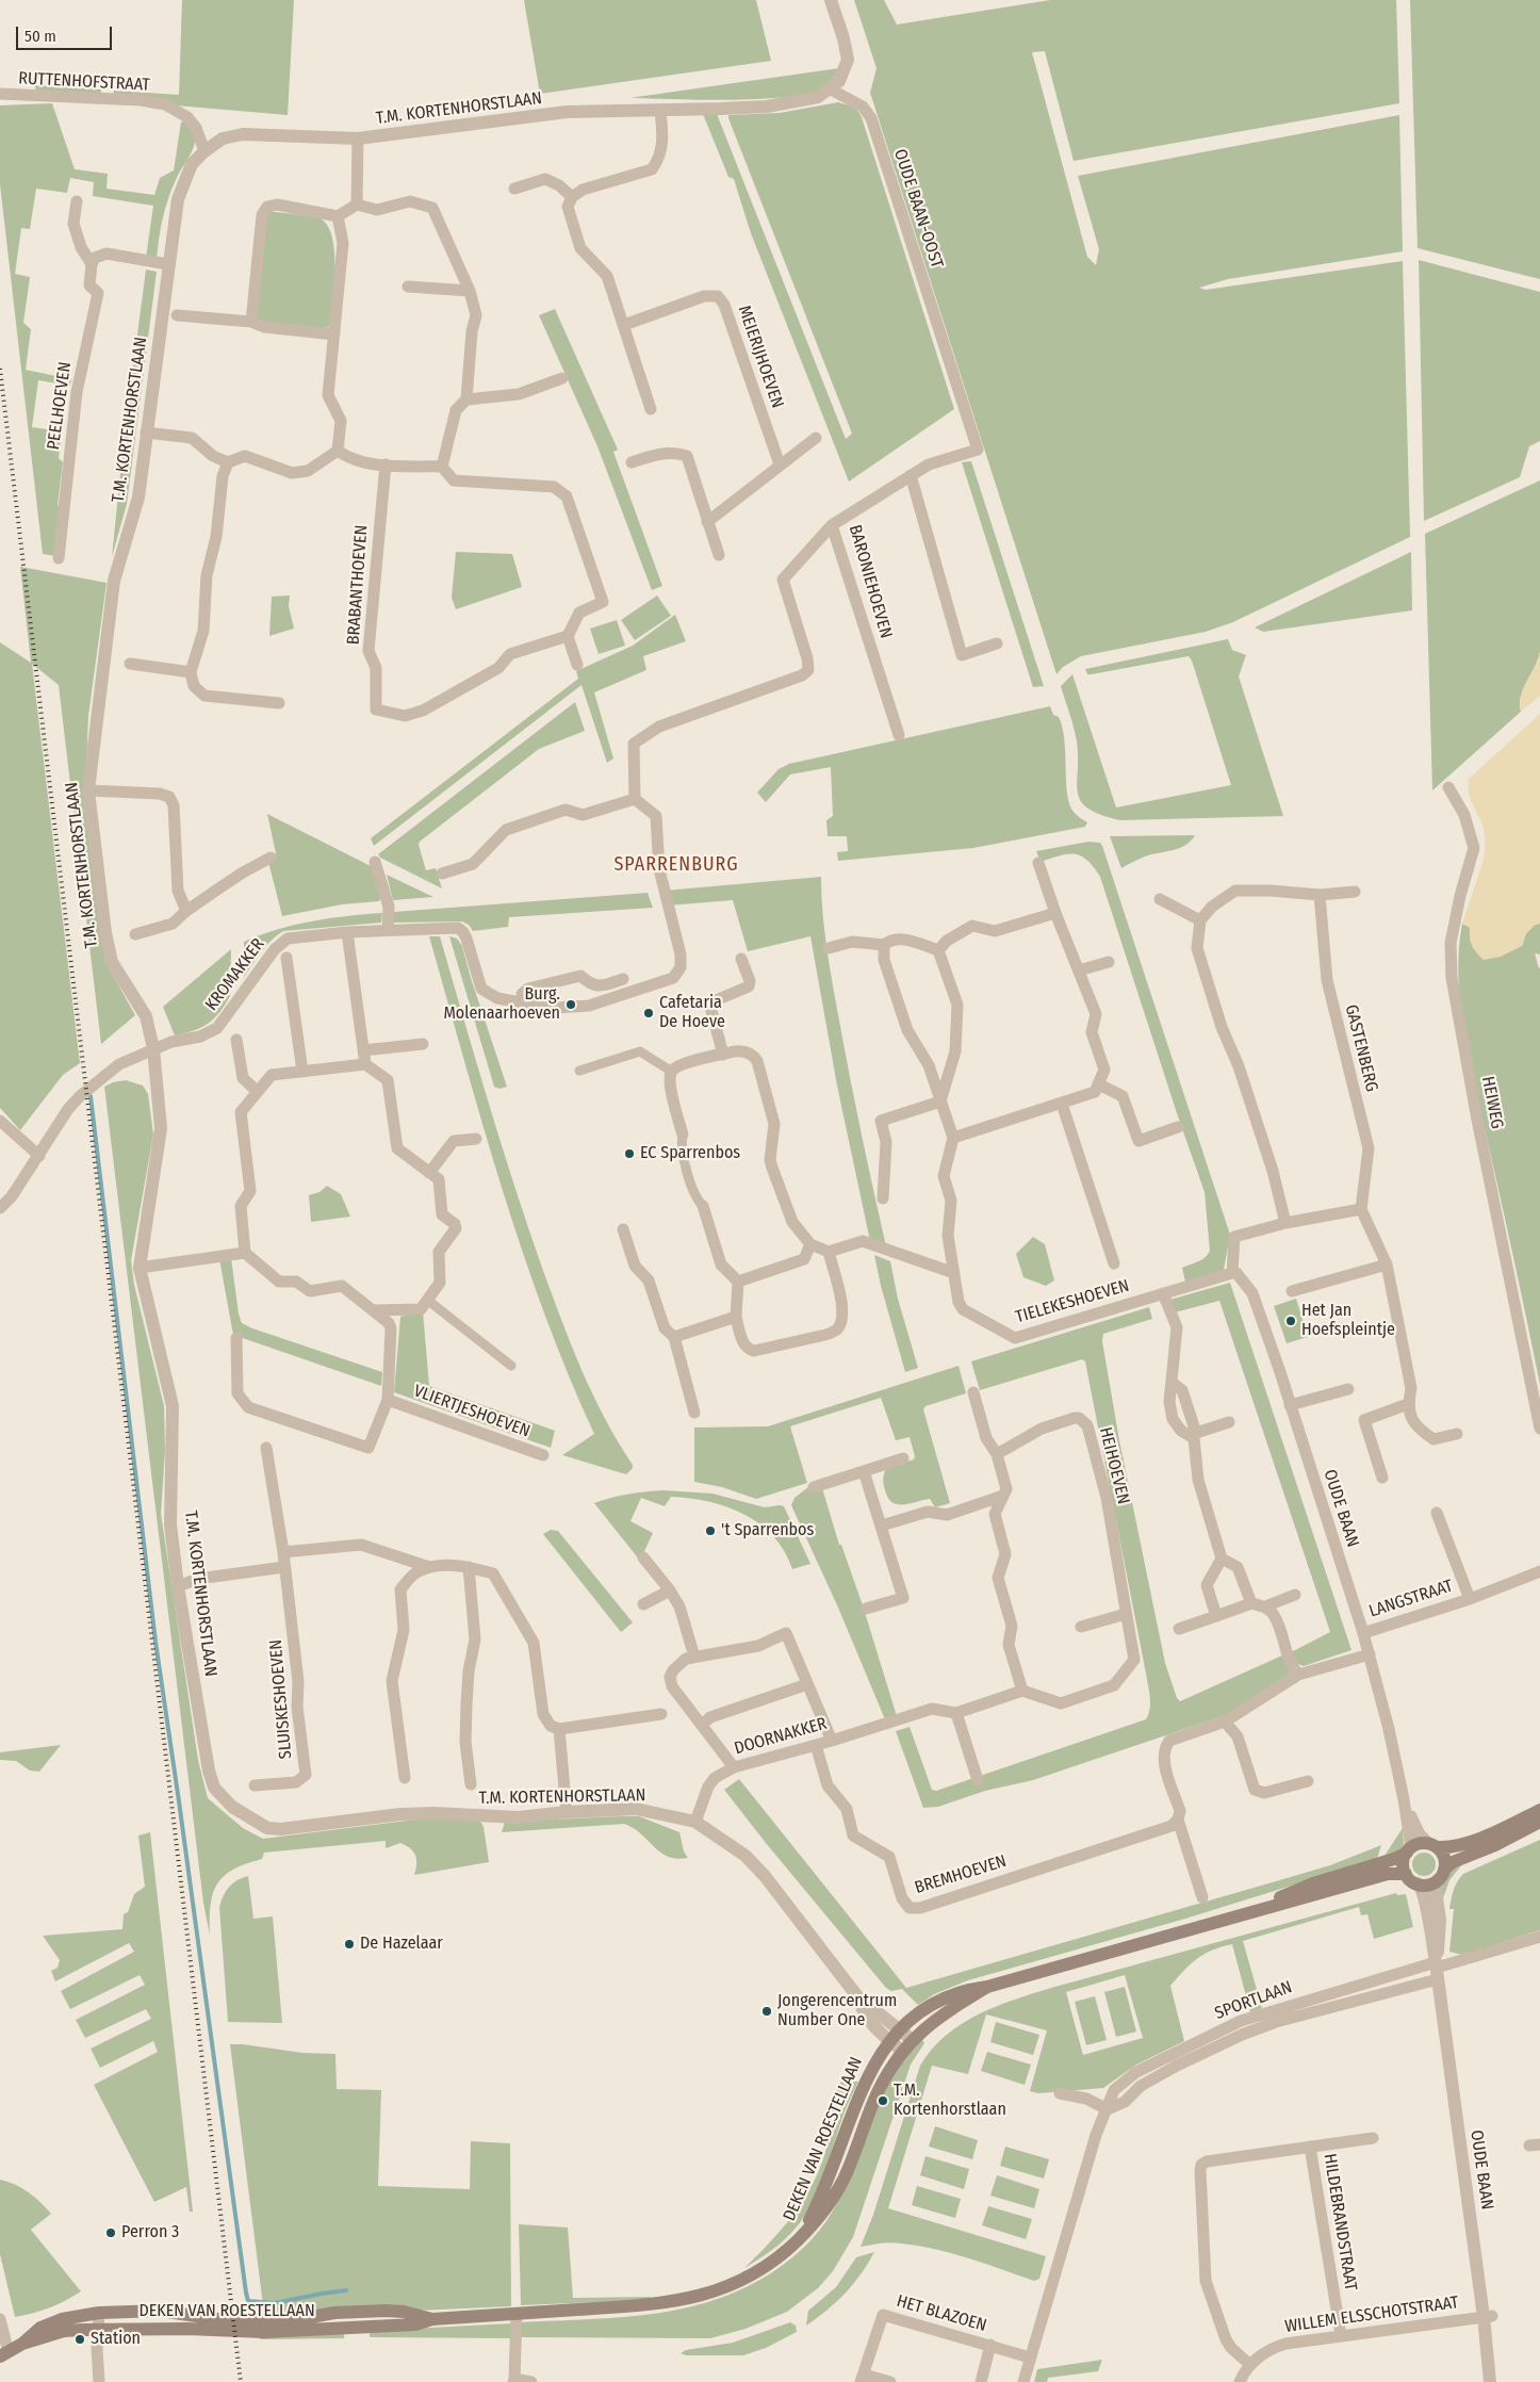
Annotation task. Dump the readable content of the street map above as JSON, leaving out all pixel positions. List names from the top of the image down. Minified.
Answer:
{"streets":{"main road":["DEKEN VAN ROESTELLAAN"],"street":["RUTTENHOFSTRAAT","T.M. KORTENHORSTLAAN","OUDE BAAN-OOST","MEIERIJHOEVEN","PEELHOEVEN","BARONIEHOEVEN","BRABANTHOEVEN","KROMAKKER","GASTENBERG","HEIWEG","TIELEKESHOEVEN","VLIERTJESHOEVEN","HEIHOEVEN","OUDE BAAN","LANGSTRAAT","SLUISKESHOEVEN","DOORNAKKER","BREMHOEVEN","SPORTLAAN","HILDEBRANDSTRAAT","HET BLAZOEN","WILLEM ELSSCHOTSTRAAT"]},"crossings":[["RUTTENHOFSTRAAT","T.M. KORTENHORSTLAAN"],["T.M. KORTENHORSTLAAN","OUDE BAAN-OOST"],["T.M. KORTENHORSTLAAN","KROMAKKER"],["T.M. KORTENHORSTLAAN","DOORNAKKER"],["T.M. KORTENHORSTLAAN","DEKEN VAN ROESTELLAAN"],["OUDE BAAN-OOST","BARONIEHOEVEN"],["TIELEKESHOEVEN","OUDE BAAN"],["OUDE BAAN","LANGSTRAAT"],["OUDE BAAN","SPORTLAAN"],["OUDE BAAN","DEKEN VAN ROESTELLAAN"],["OUDE BAAN","WILLEM ELSSCHOTSTRAAT"],["DOORNAKKER","BREMHOEVEN"],["SPORTLAAN","HET BLAZOEN"],["HILDEBRANDSTRAAT","WILLEM ELSSCHOTSTRAAT"]],"districts":["SPARRENBURG"],"places":["Burg. Molenaarhoeven","Cafetaria De Hoeve","EC Sparrenbos","Het Jan Hoefspleintje","'t Sparrenbos","De Hazelaar","Jongerencentrum Number One","T.M. Kortenhorstlaan","Perron 3","Station"],"scale_bar":"50 m"}
